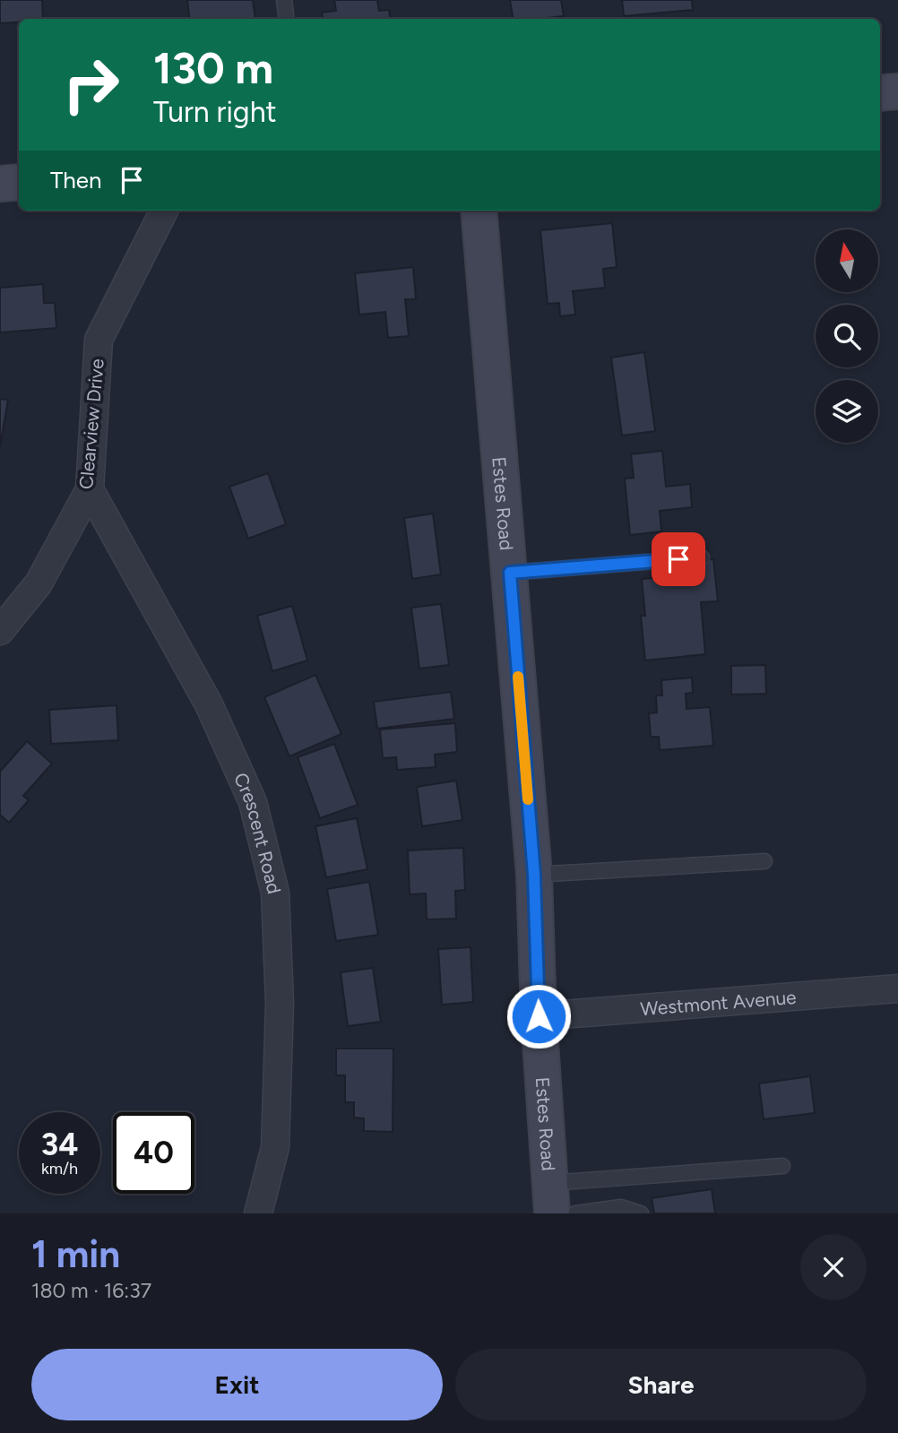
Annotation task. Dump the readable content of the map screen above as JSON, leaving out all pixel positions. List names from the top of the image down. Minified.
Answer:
{"streets":{"street":["Clearview Drive","Estes Road","Crescent Road","Westmont Avenue"]},"crossings":[["Clearview Drive","Crescent Road"],["Estes Road","Westmont Avenue"]],"north":"top","page":{"turn":["130 m","Turn right"],"then":"Then","speed":"34 km/h","limit":"40","heading":["1 min","180 m · 16:37"],"buttons":["Exit","Share"]}}
